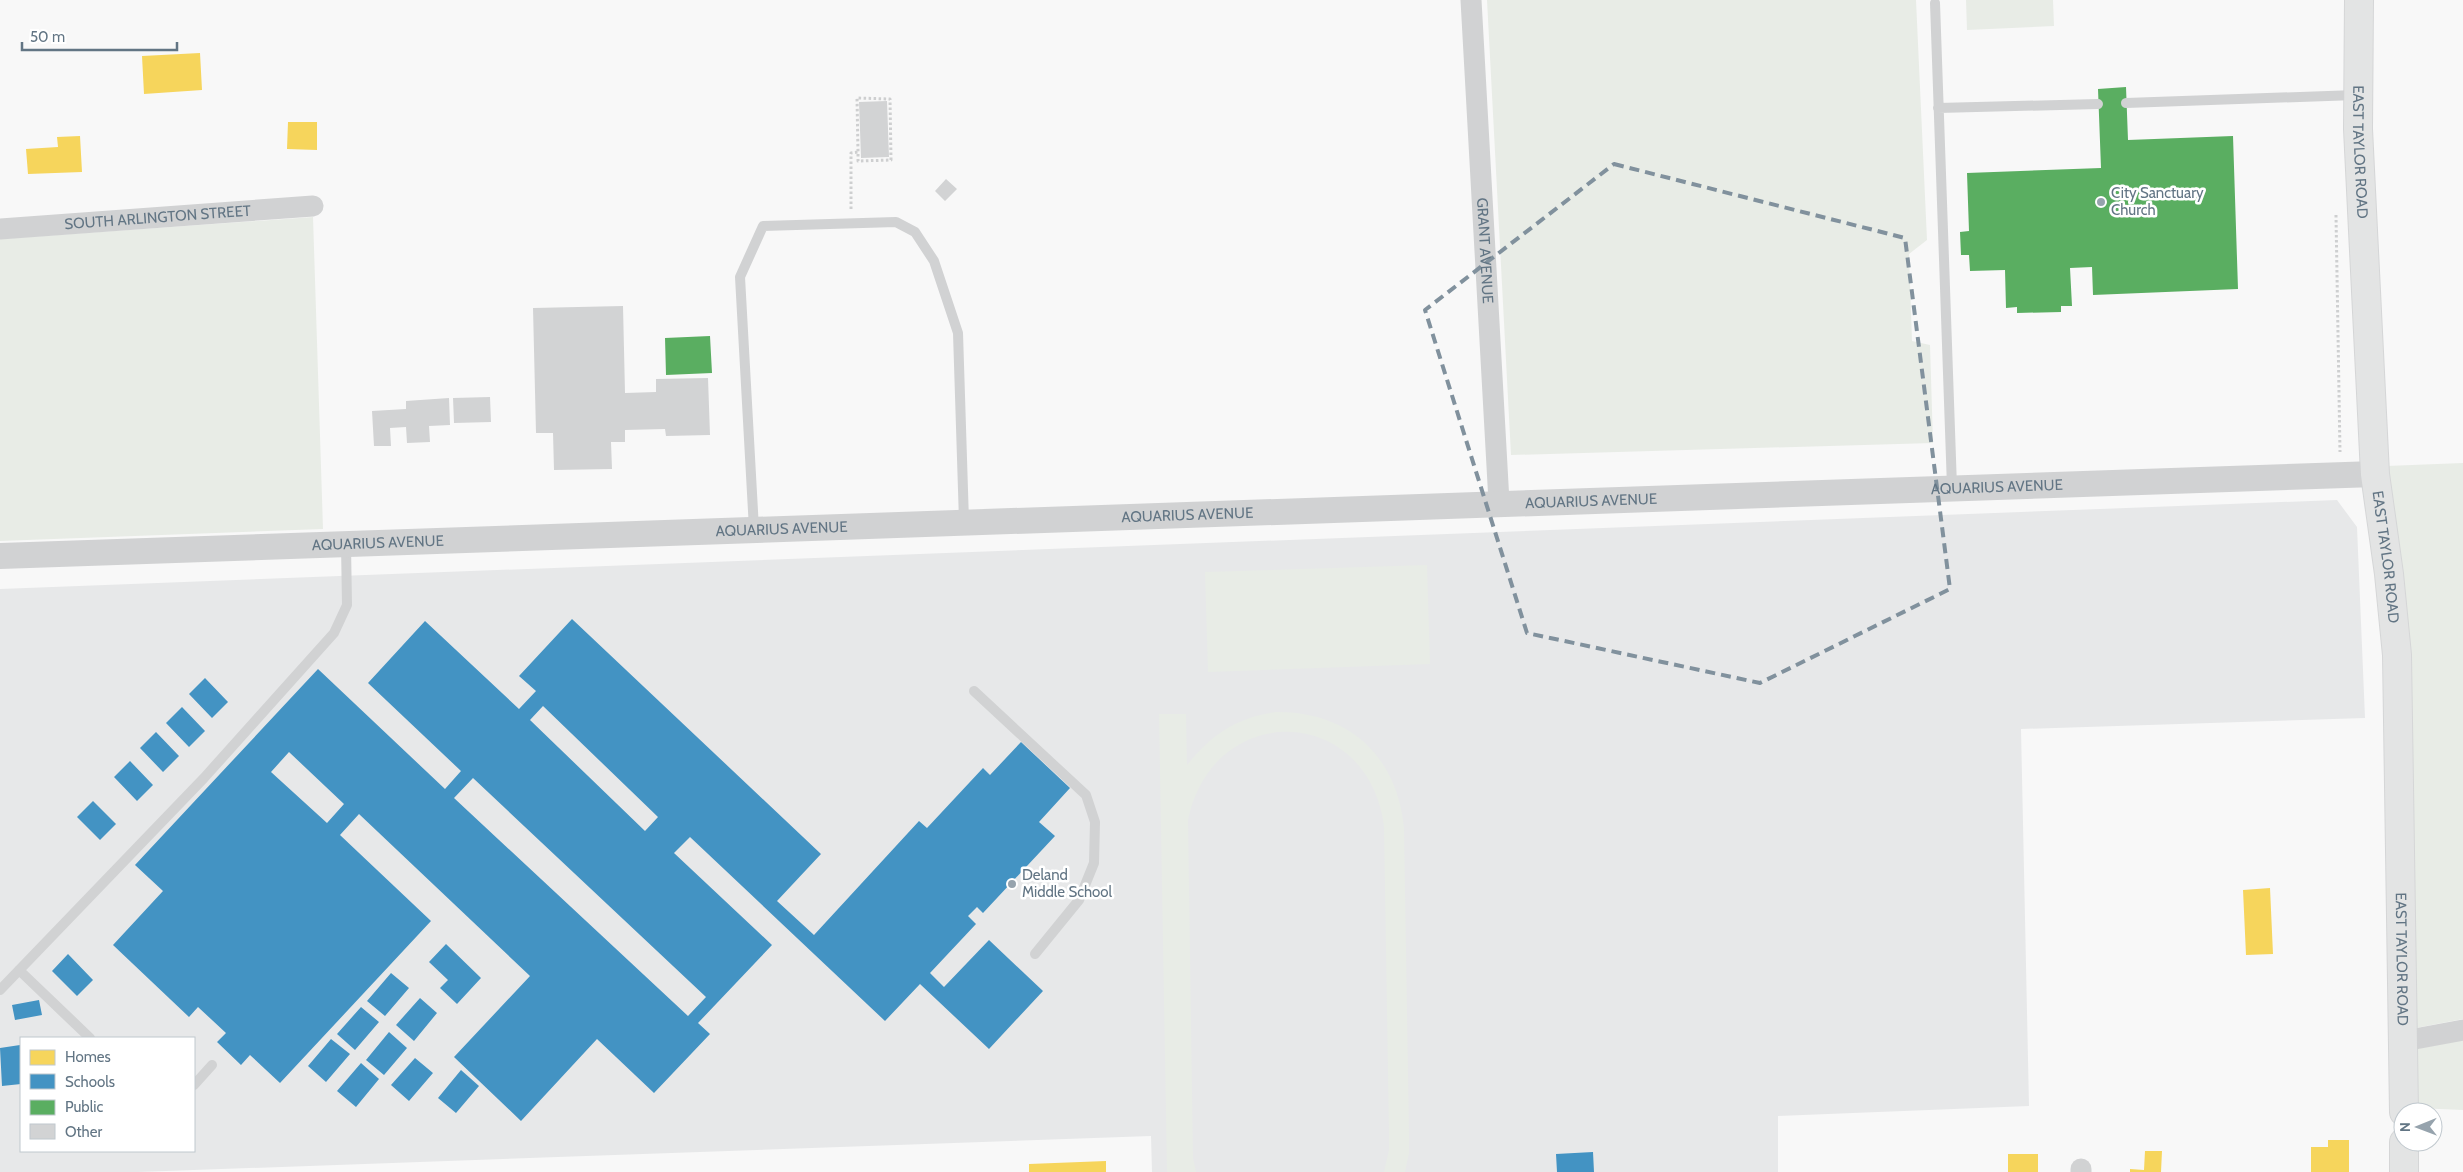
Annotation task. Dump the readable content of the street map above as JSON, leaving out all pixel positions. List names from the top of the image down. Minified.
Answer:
{"streets":{"main road":["EAST TAYLOR ROAD"],"street":["SOUTH ARLINGTON STREET","GRANT AVENUE","AQUARIUS AVENUE"]},"crossings":[["EAST TAYLOR ROAD","AQUARIUS AVENUE"],["GRANT AVENUE","AQUARIUS AVENUE"]],"places":["City Sanctuary Church","Deland Middle School"],"legend":["Homes","Schools","Public","Other"],"scale_bar":"50 m","north":"left"}
